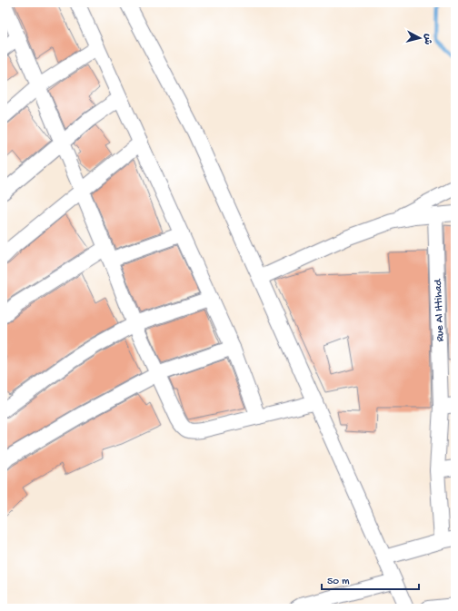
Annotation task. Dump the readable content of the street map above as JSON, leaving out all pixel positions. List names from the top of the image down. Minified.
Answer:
{"streets":{"street":["Rue Al Ittihad"]},"scale_bar":"50 m","north":"right"}
